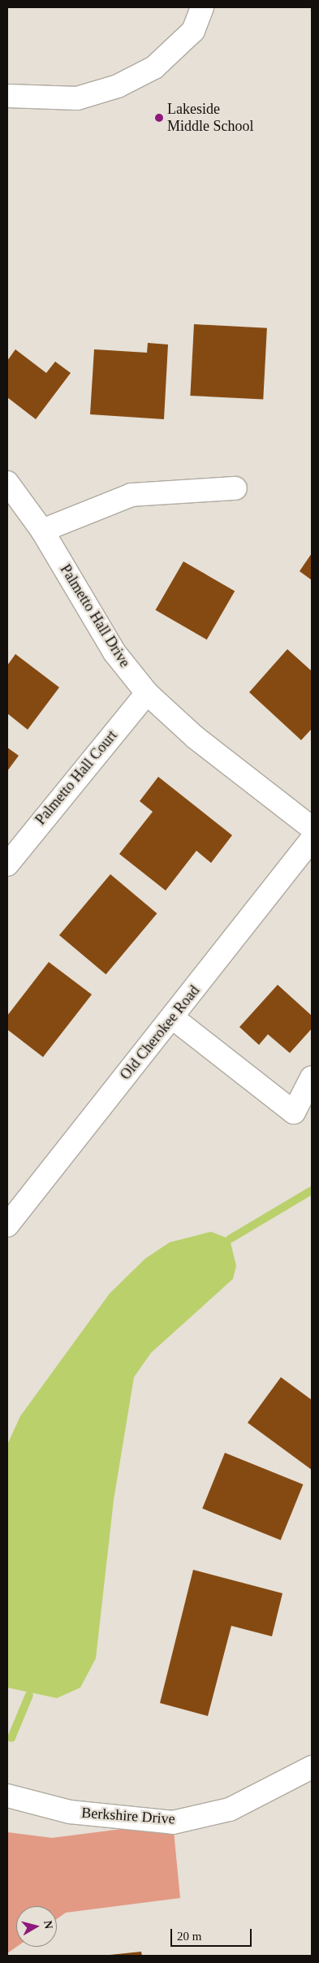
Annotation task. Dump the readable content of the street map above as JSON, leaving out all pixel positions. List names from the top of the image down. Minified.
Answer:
{"streets":{"street":["Palmetto Hall Drive","Palmetto Hall Court","Old Cherokee Road","Berkshire Drive"]},"crossings":[["Palmetto Hall Drive","Palmetto Hall Court"]],"places":["Lakeside Middle School"],"scale_bar":"20 m","north":"right"}
